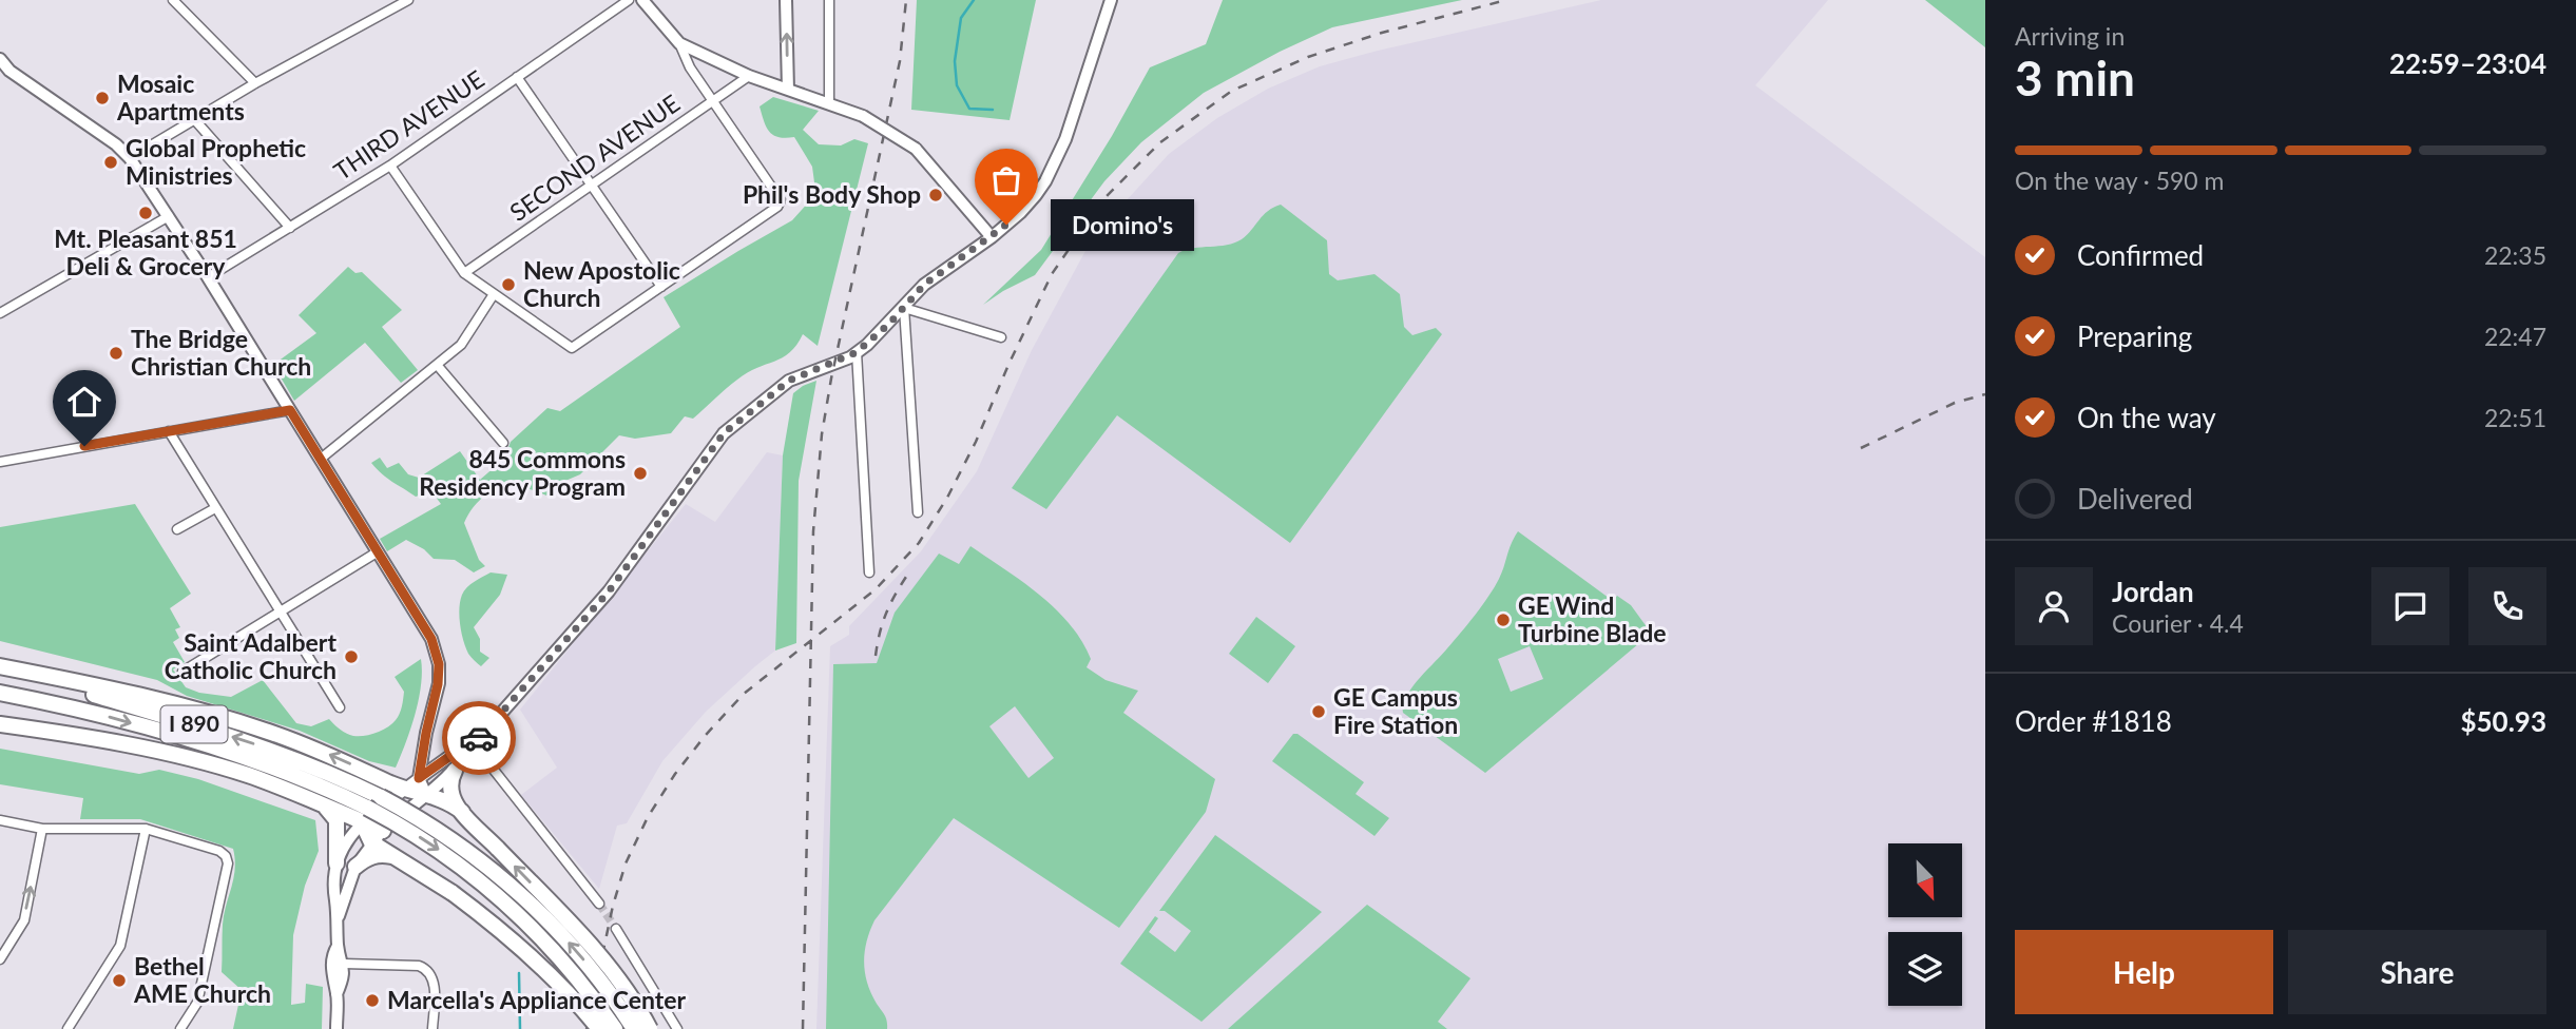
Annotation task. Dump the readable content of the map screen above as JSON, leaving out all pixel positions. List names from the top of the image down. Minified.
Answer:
{"streets":{"highway":["I 890"],"street":["THIRD AVENUE","SECOND AVENUE"]},"places":["Mosaic Apartments","Global Prophetic Ministries","Phil's Body Shop","Mt. Pleasant 851 Deli & Grocery","Domino's","New Apostolic Church","The Bridge Christian Church","845 Commons Residency Program","GE Wind Turbine Blade","Saint Adalbert Catholic Church","GE Campus Fire Station","Bethel AME Church","Marcella's Appliance Center"],"north":"bottom right","page":{"heading":["3 min","Arriving in","22:59–23:04"],"panel":["Jordan","Courier · 4.4","Order #1818","$50.93"],"bar":"On the way · 590 m","bubble":"Domino's","list":[["Confirmed","22:35"],["Preparing","22:47"],["On the way","22:51"],"Delivered"],"buttons":["Help","Share"]}}
